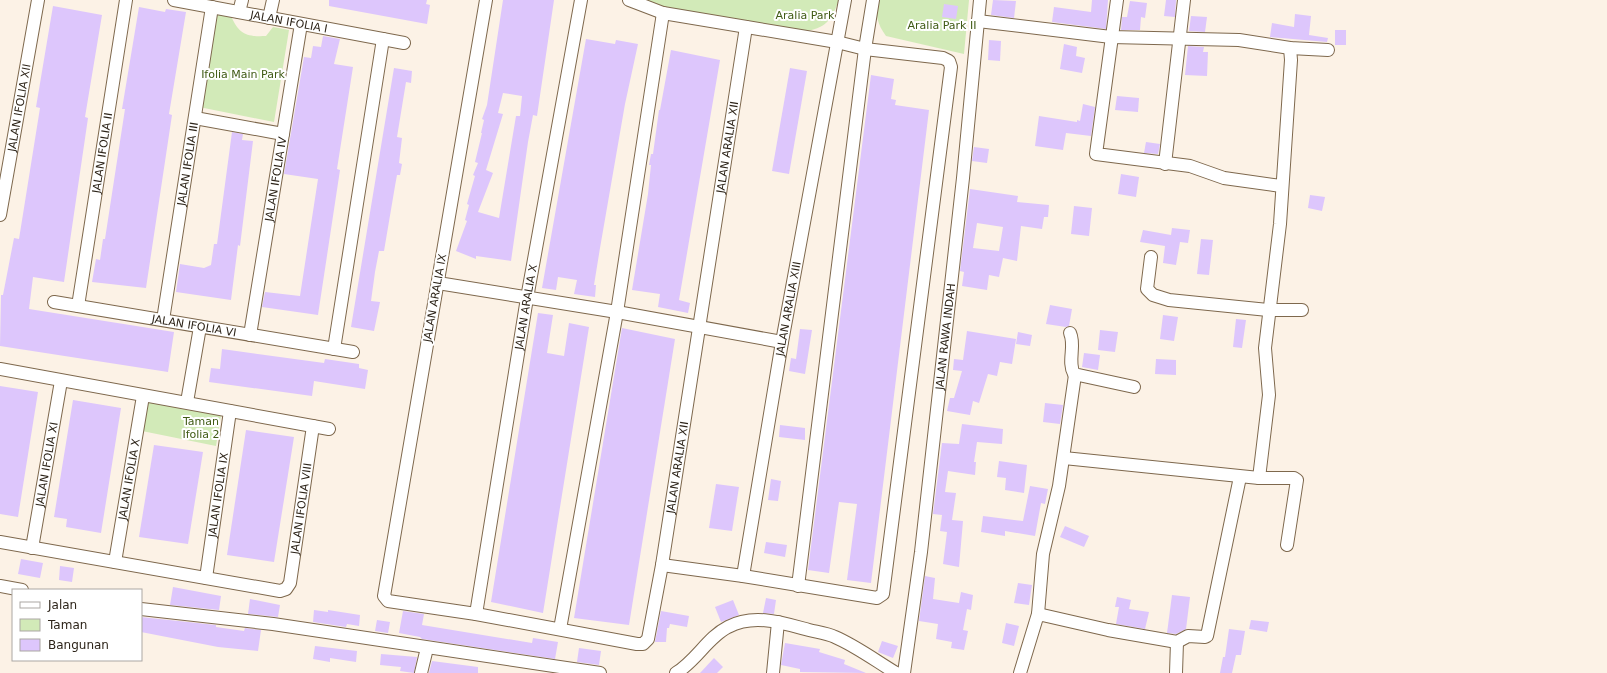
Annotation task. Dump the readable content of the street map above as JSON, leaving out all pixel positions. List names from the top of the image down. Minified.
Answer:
{"streets":{"street":["JALAN IFOLIA I","JALAN IFOLIA XII","JALAN ARALIA XII","JALAN IFOLIA II","JALAN IFOLIA III","JALAN IFOLIA IV","JALAN ARALIA IX","JALAN ARALIA X","JALAN ARALIA XIII","JALAN IFOLIA VI","JALAN RAWA INDAH","JALAN IFOLIA XI","JALAN IFOLIA X","JALAN IFOLIA IX","JALAN IFOLIA VIII"]},"crossings":[["JALAN IFOLIA I","JALAN IFOLIA III"],["JALAN IFOLIA I","JALAN IFOLIA IV"],["JALAN ARALIA XII","JALAN ARALIA IX"],["JALAN ARALIA XII","JALAN ARALIA X"],["JALAN IFOLIA II","JALAN IFOLIA VI"],["JALAN IFOLIA III","JALAN IFOLIA VI"],["JALAN IFOLIA IV","JALAN IFOLIA VI"],["JALAN IFOLIA IX","JALAN IFOLIA VIII"]],"parks":["Aralia Park","Aralia Park II","Ifolia Main Park","Taman Ifolia 2"],"legend":["Jalan","Taman","Bangunan"]}
